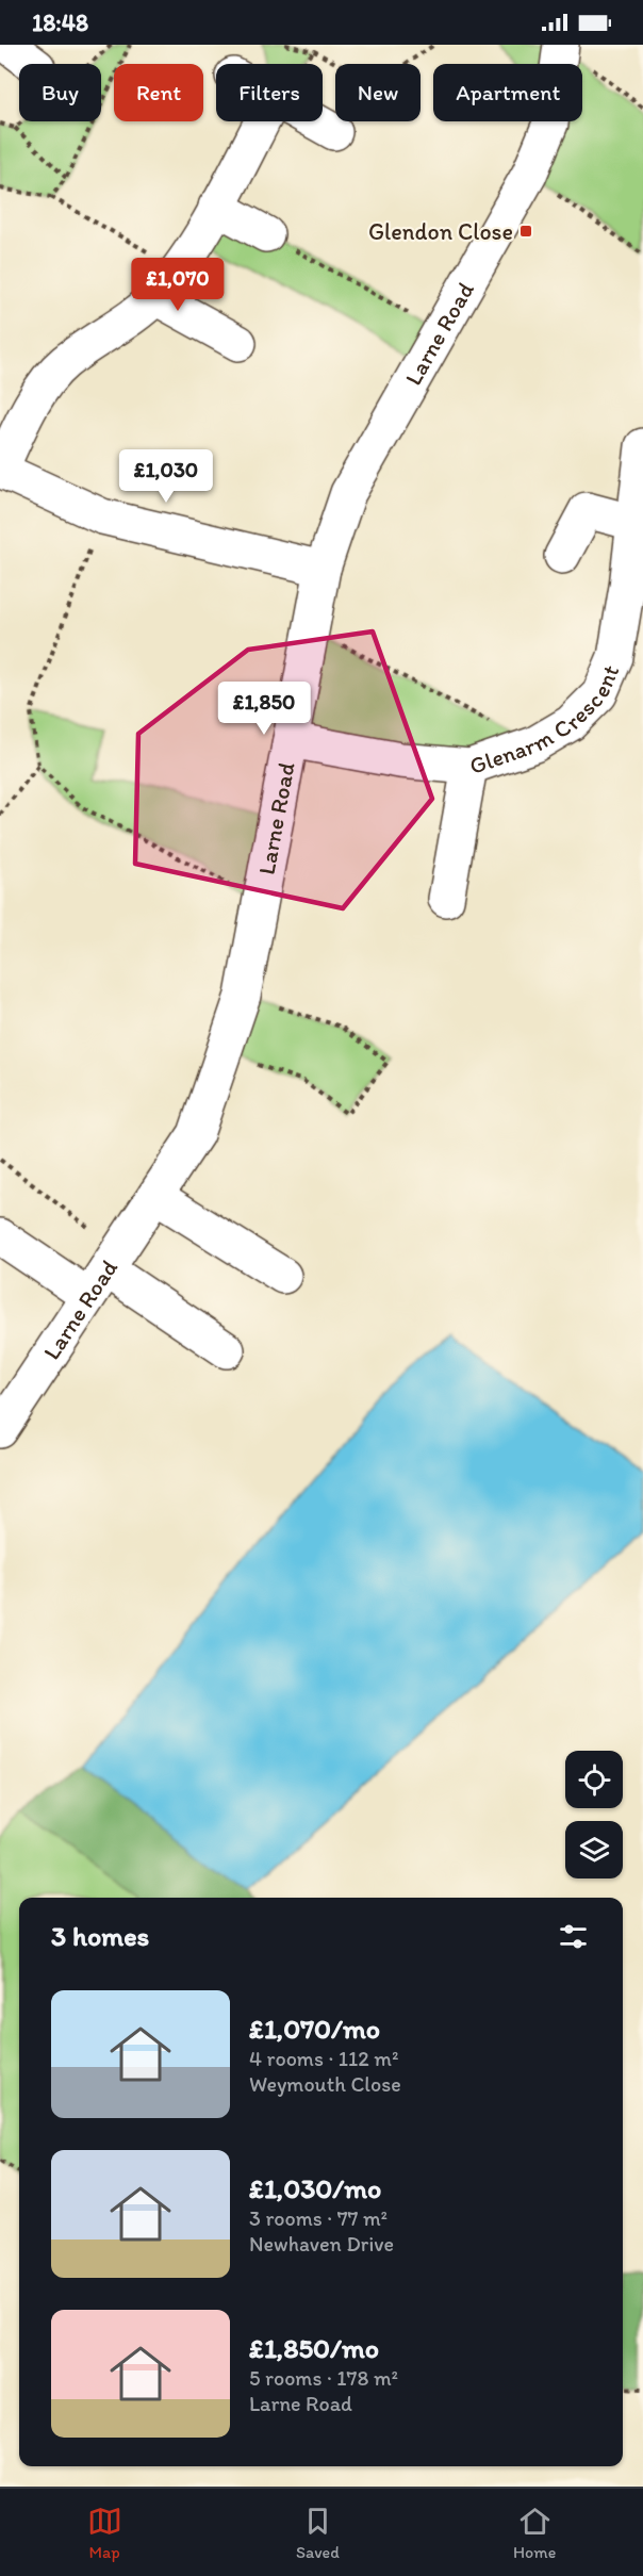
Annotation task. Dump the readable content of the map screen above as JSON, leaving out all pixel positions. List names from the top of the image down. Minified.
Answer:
{"streets":{"street":["Larne Road","Glenarm Crescent"]},"crossings":[["Larne Road","Glenarm Crescent"]],"places":{"transit":["Glendon Close"]},"page":{"status":"18:48","chip":["Buy","Rent","Filters","New","Apartment"],"price":["£1,070","£1,030","£1,850"],"heading":"3 homes","list":[{"name":"£1,070/mo","note":"4 rooms · 112 m² · Weymouth Close"},{"name":"£1,030/mo","note":"3 rooms · 77 m² · Newhaven Drive"},{"name":"£1,850/mo","note":"5 rooms · 178 m² · Larne Road"}],"tabs":["Map","Saved","Home"]}}
